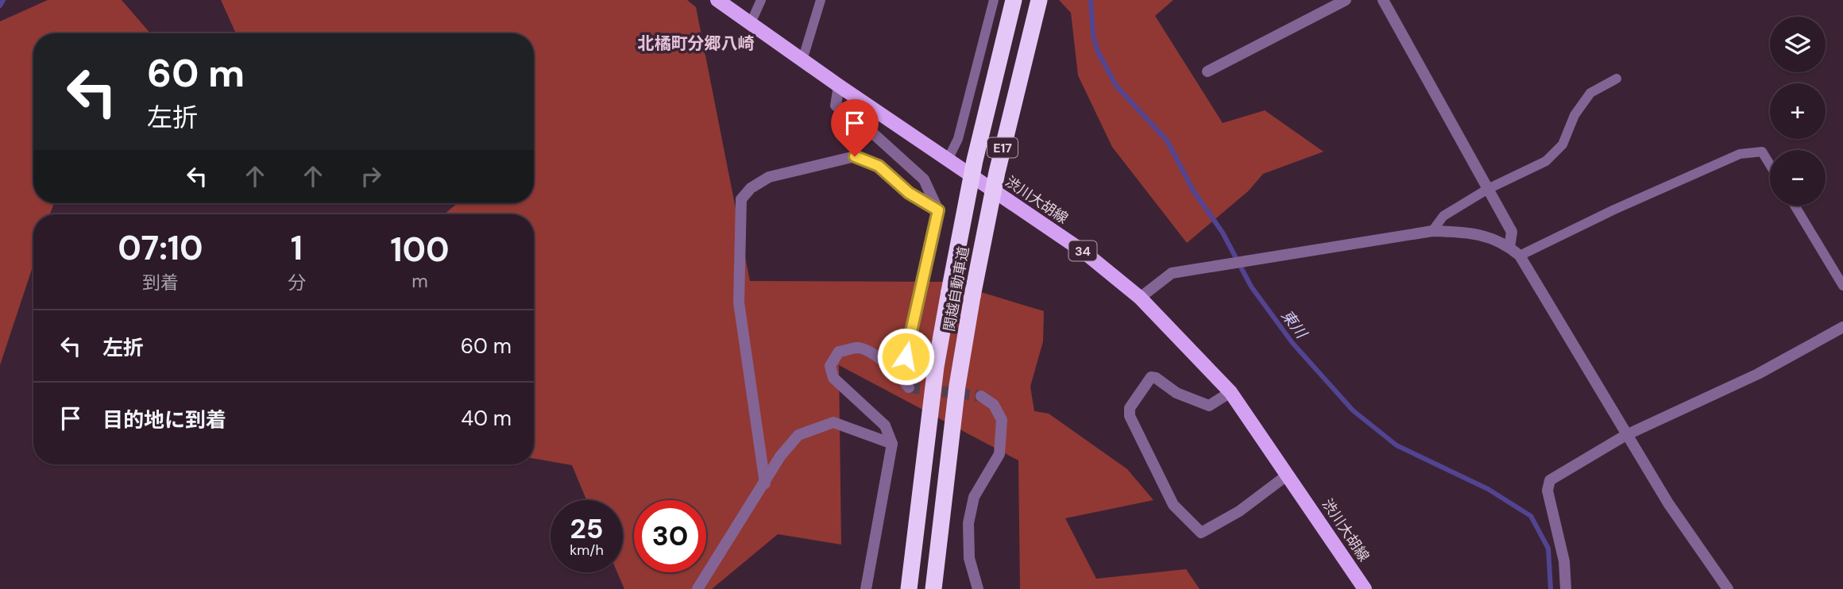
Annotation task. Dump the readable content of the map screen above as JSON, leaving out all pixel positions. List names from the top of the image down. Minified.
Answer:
{"streets":{"highway":["E17","関越自動車道"],"main road":["渋川大胡線","34"]},"districts":["北橘町分郷八崎"],"water":["東川"],"page":{"map_buttons":["+","−"],"turn":["60 m","左折"],"eta":["07:10","到着","1","分","100","m"],"list":[{"name":"左折","value":"60 m"},{"name":"目的地に到着","value":"40 m"}],"speed":"25 km/h","limit":"30"}}
